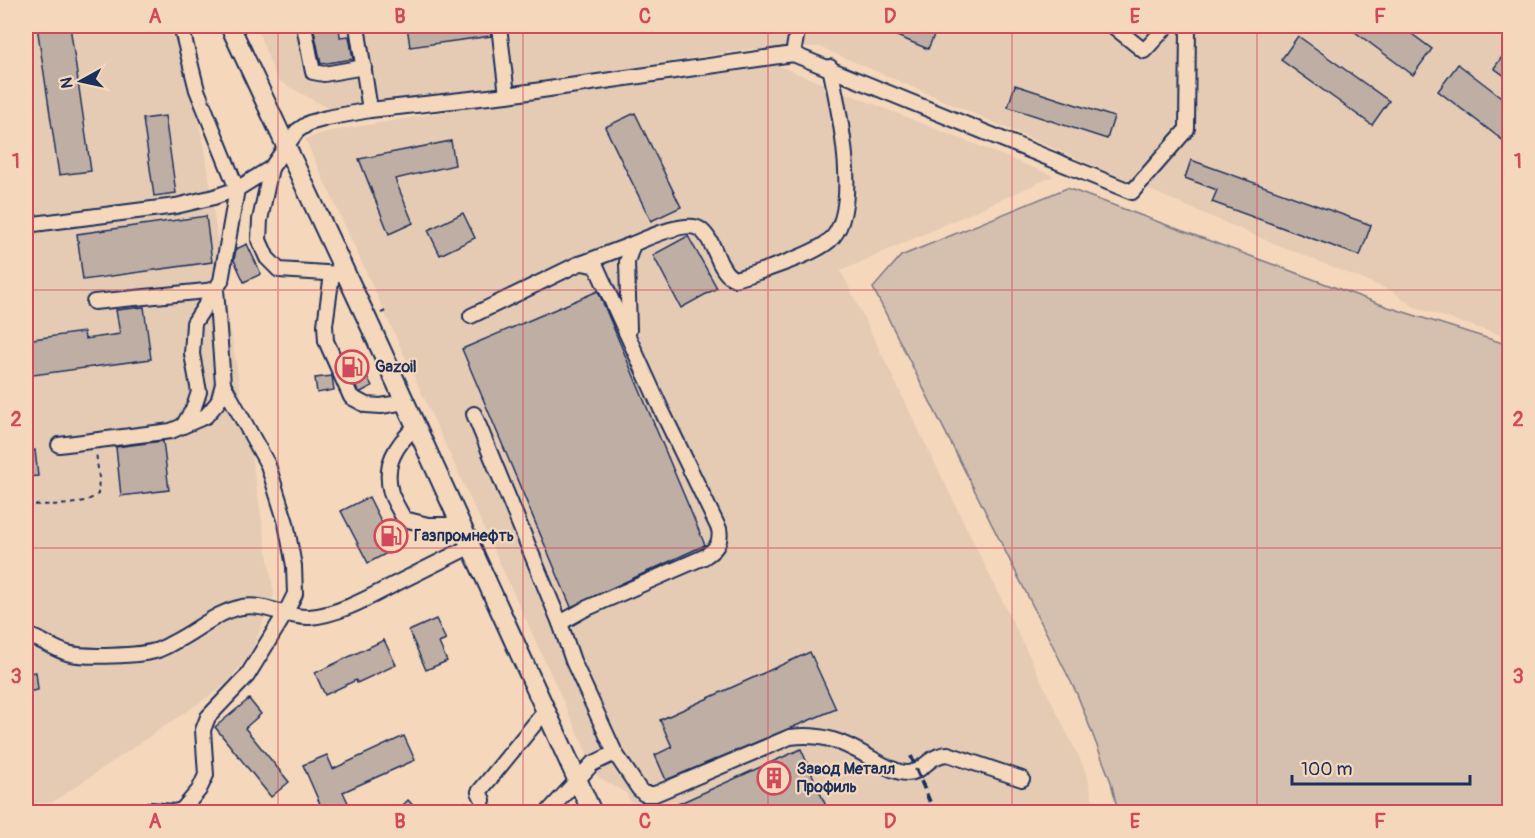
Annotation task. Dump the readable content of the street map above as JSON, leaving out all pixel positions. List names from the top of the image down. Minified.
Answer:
{"places":{"fuel station":["Gazoil","Газпромнефть"],"building":["Завод Металл Профиль"]},"scale_bar":"100 m","north":"left","grid":{"columns":["A","B","C","D","E","F"],"rows":["1","2","3"]}}
